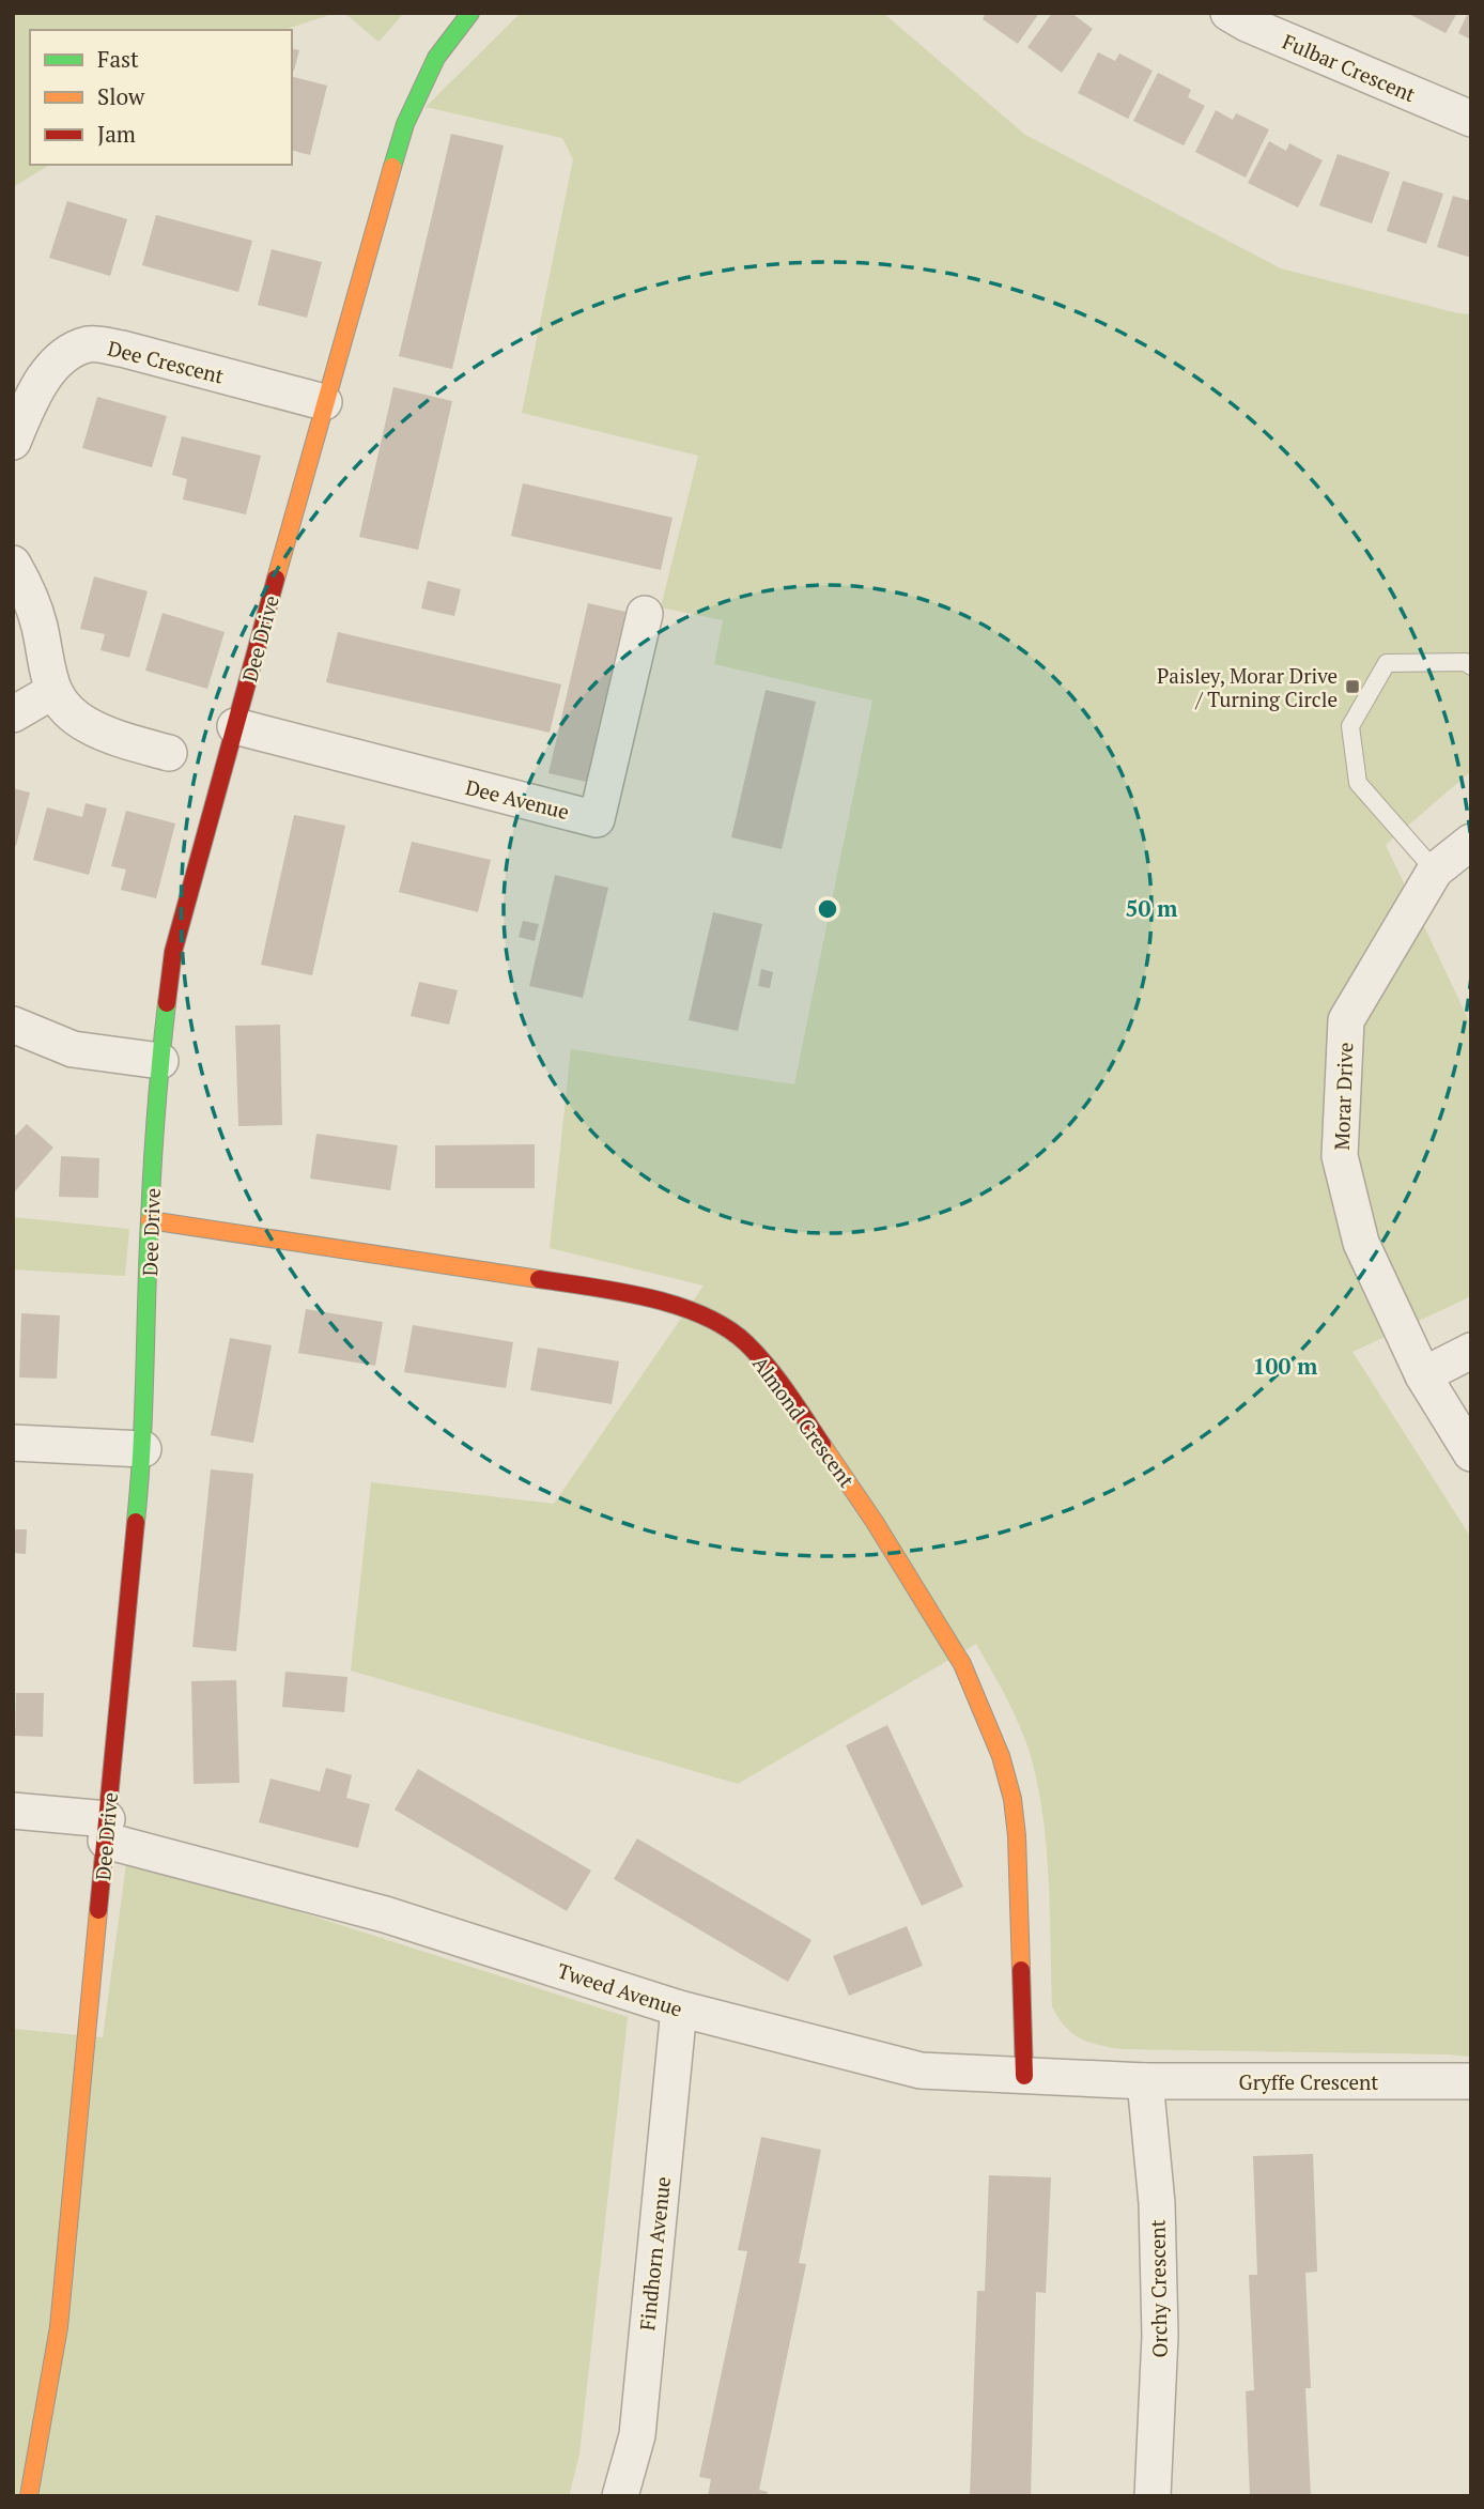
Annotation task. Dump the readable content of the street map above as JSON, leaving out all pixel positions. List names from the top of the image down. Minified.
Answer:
{"streets":{"street":["Fulbar Crescent","Dee Crescent","Dee Drive","Dee Avenue","Morar Drive","Almond Crescent","Tweed Avenue","Gryffe Crescent","Findhorn Avenue","Orchy Crescent"]},"crossings":[["Dee Crescent","Dee Drive"],["Dee Drive","Dee Avenue"],["Dee Drive","Almond Crescent"],["Dee Drive","Tweed Avenue"],["Almond Crescent","Tweed Avenue"],["Tweed Avenue","Gryffe Crescent"],["Tweed Avenue","Findhorn Avenue"],["Tweed Avenue","Orchy Crescent"],["Gryffe Crescent","Orchy Crescent"]],"places":{"transit":["Paisley, Morar Drive / Turning Circle"]},"legend":["Fast","Slow","Jam"],"rings":["50 m","100 m"]}
